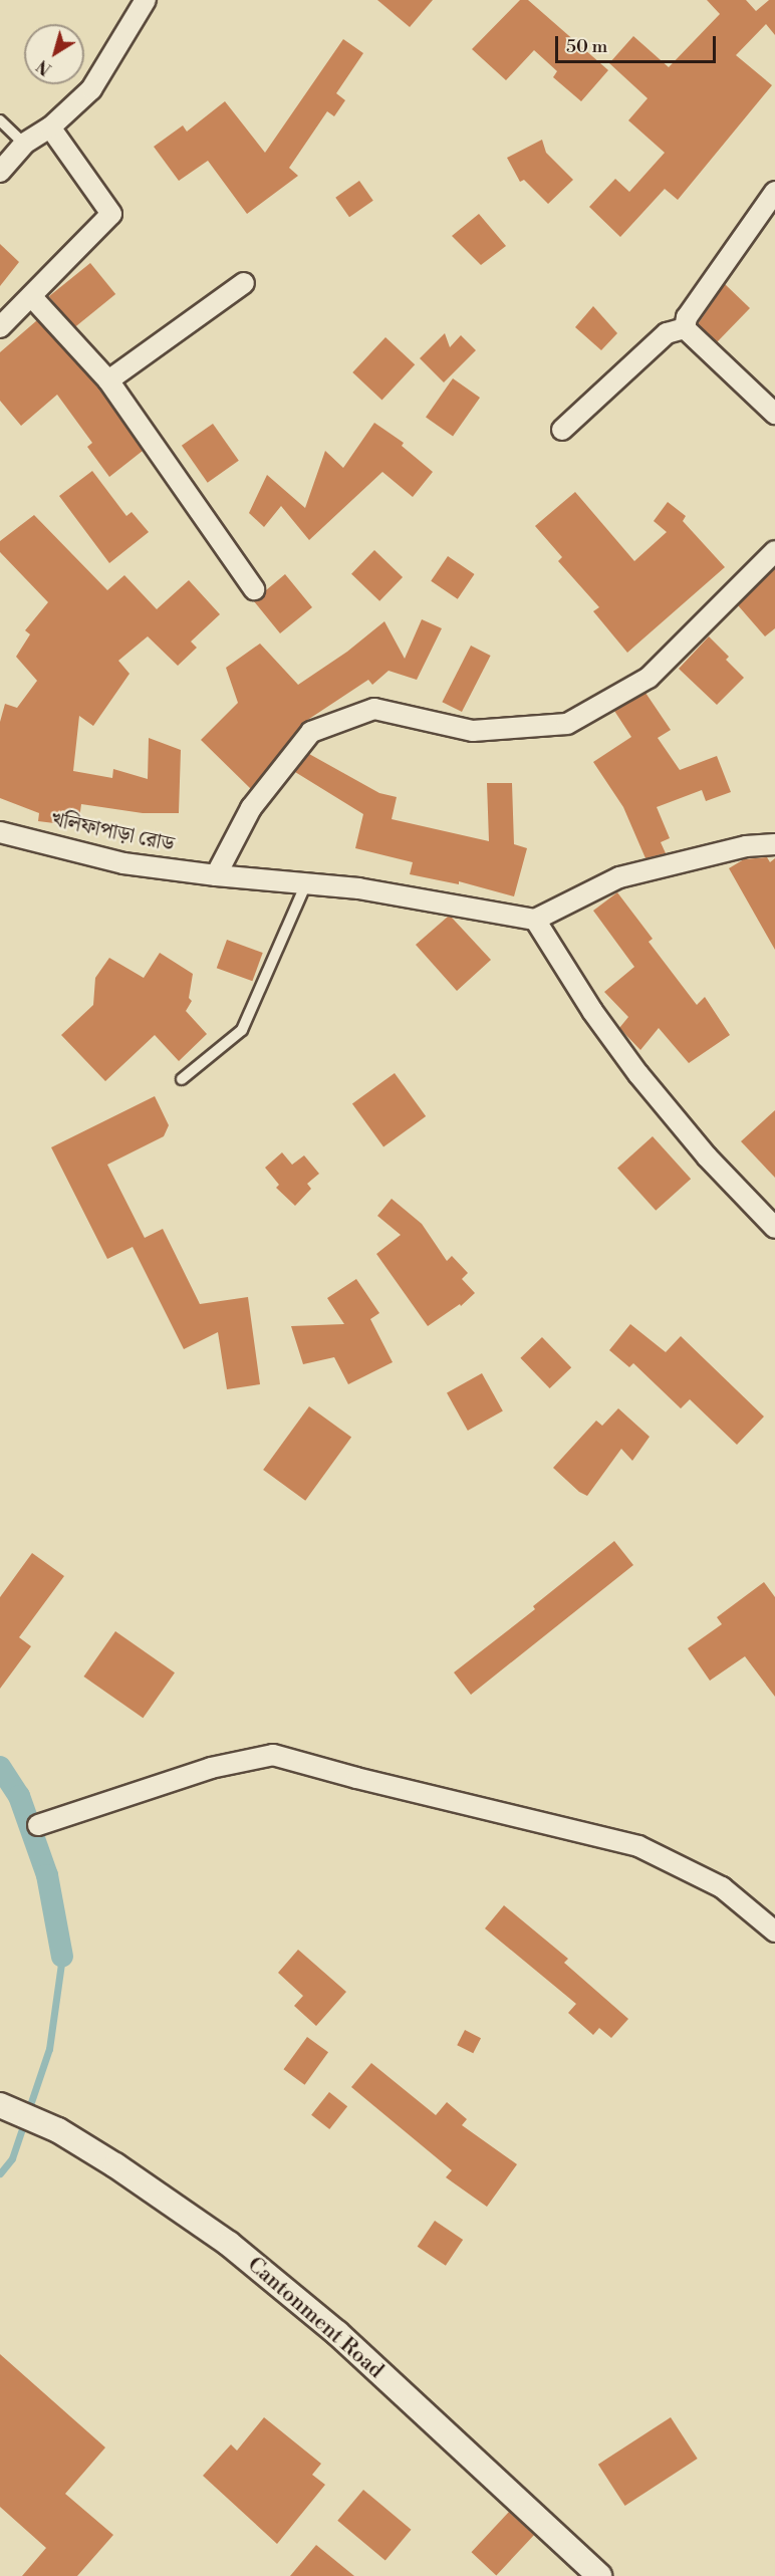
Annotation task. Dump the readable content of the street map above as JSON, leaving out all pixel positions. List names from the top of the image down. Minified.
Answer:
{"streets":{"street":["খলিফাপাড়া রোড","Cantonment Road"]},"scale_bar":"50 m","north":"bottom left"}
